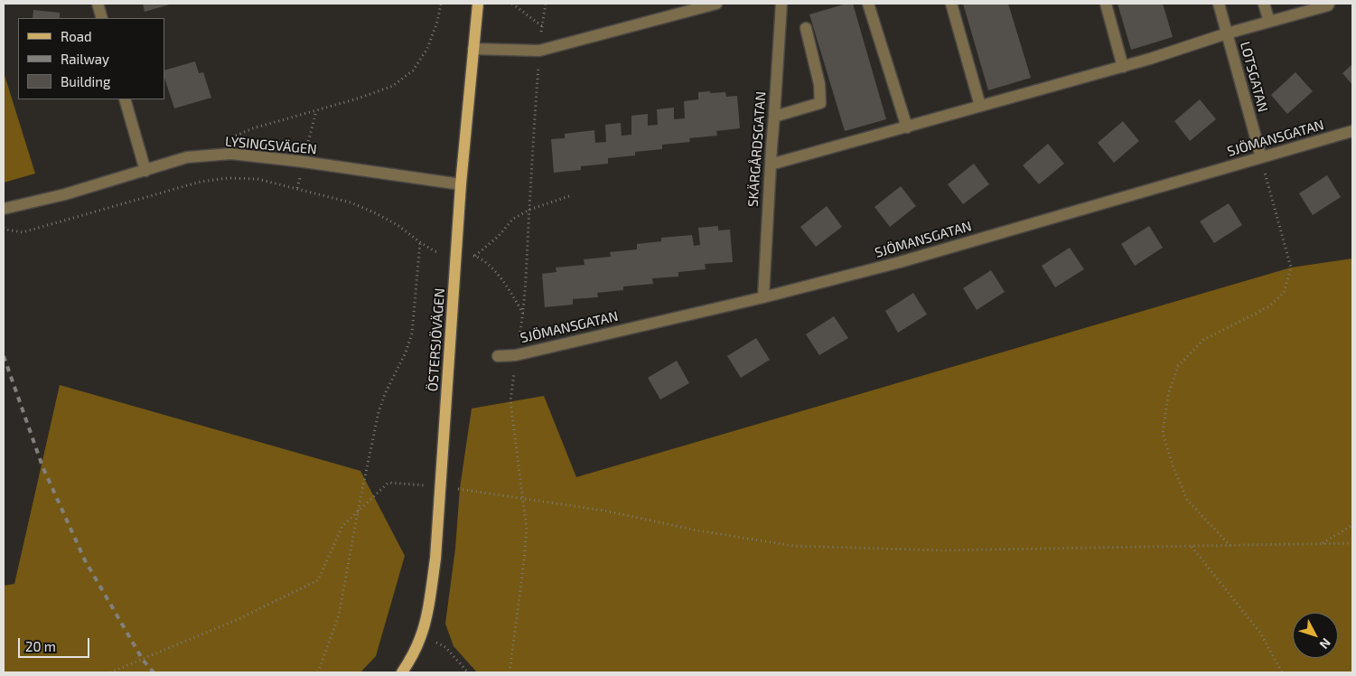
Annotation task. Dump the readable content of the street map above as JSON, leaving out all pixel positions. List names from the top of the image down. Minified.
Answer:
{"streets":{"main road":["ÖSTERSJÖVÄGEN"],"street":["LOTSGATAN","SJÖMANSGATAN","LYSINGSVÄGEN","SKÄRGÅRDSGATAN"]},"crossings":[["LOTSGATAN","SJÖMANSGATAN"],["SJÖMANSGATAN","SKÄRGÅRDSGATAN"],["LYSINGSVÄGEN","ÖSTERSJÖVÄGEN"]],"legend":["Road","Railway","Building"],"scale_bar":"20 m","north":"bottom right"}
